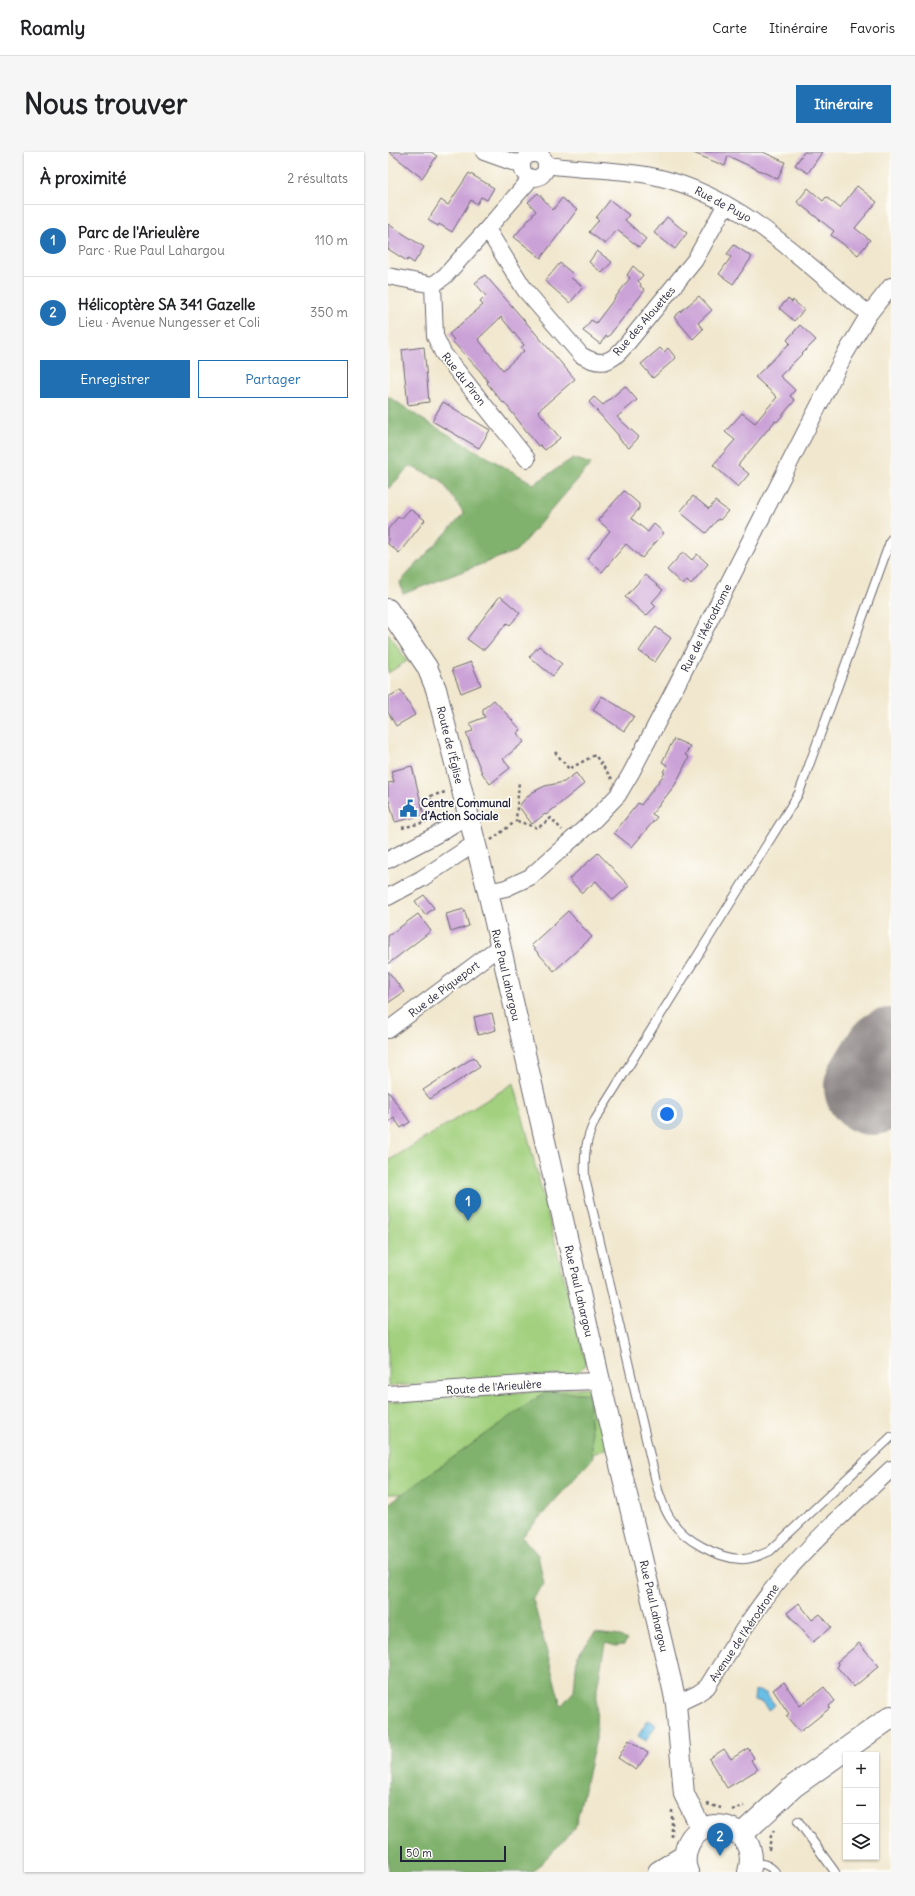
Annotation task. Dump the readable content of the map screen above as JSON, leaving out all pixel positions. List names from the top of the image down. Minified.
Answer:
{"streets":{"street":["Rue de Puyo","Rue des Alouettes","Rue du Piron","Rue de l'Aérodrome","Route de l'Église","Rue Paul Lahargou","Rue de Piqueport","Route de l'Arieulère","Avenue de l'Aérodrome"]},"crossings":[["Rue de Puyo","Rue des Alouettes"],["Rue de Puyo","Rue de l'Aérodrome"],["Rue de l'Aérodrome","Route de l'Église"],["Rue de l'Aérodrome","Rue Paul Lahargou"],["Route de l'Église","Rue Paul Lahargou"],["Rue Paul Lahargou","Rue de Piqueport"],["Rue Paul Lahargou","Route de l'Arieulère"],["Rue Paul Lahargou","Avenue de l'Aérodrome"]],"places":{"public building":["Centre Communal d’Action Sociale"]},"scale_bar":"50 m","page":{"header":"Roamly","nav":["Carte","Itinéraire","Favoris"],"buttons":["Itinéraire",["Enregistrer","Partager"]],"title":"Nous trouver","heading":["À proximité","2 résultats"],"list":[{"mark":"1","name":"Parc de l'Arieulère","note":"Parc · Rue Paul Lahargou","value":"110 m"},{"mark":"2","name":"Hélicoptère SA 341 Gazelle","note":"Lieu · Avenue Nungesser et Coli","value":"350 m"}],"pins":["1","2"],"map_buttons":["+","−"],"scale":"50 m"}}
